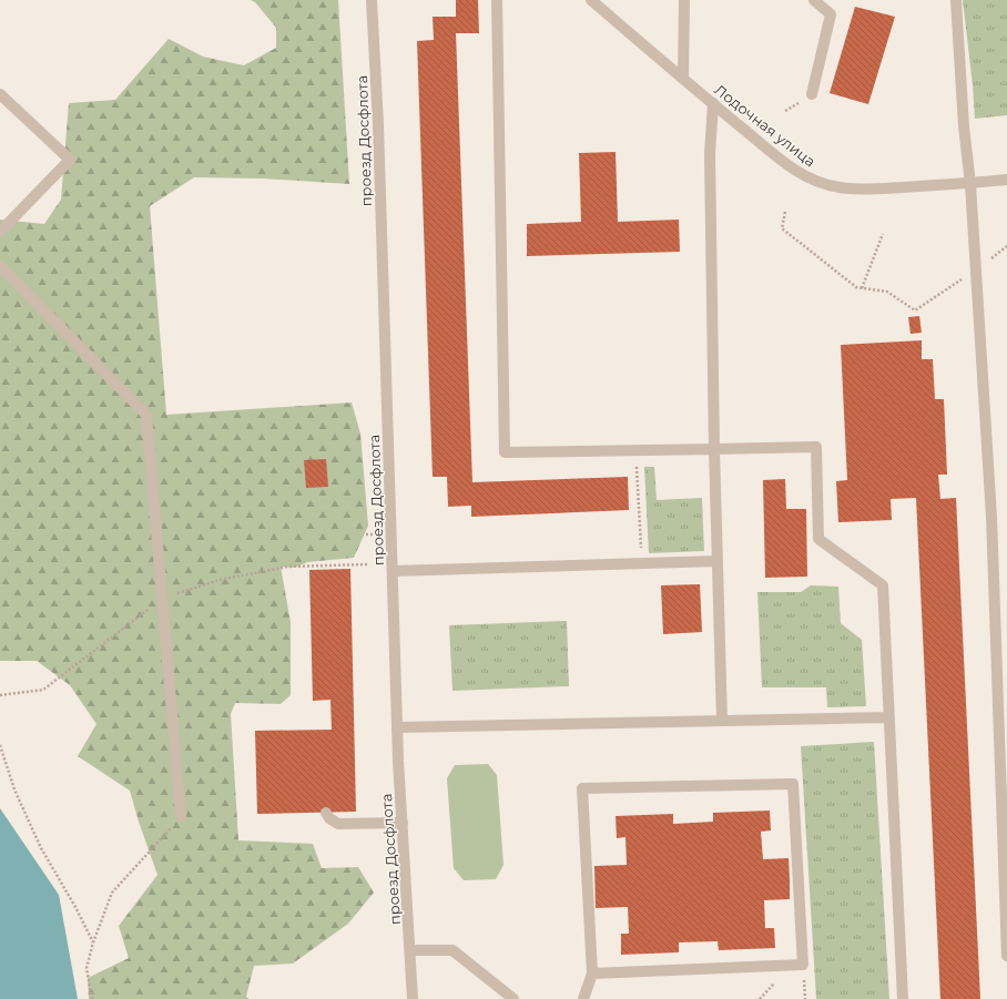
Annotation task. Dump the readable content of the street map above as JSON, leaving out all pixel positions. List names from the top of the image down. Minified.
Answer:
{"streets":{"street":["Лодочная улица","проезд Досфлота"]}}
